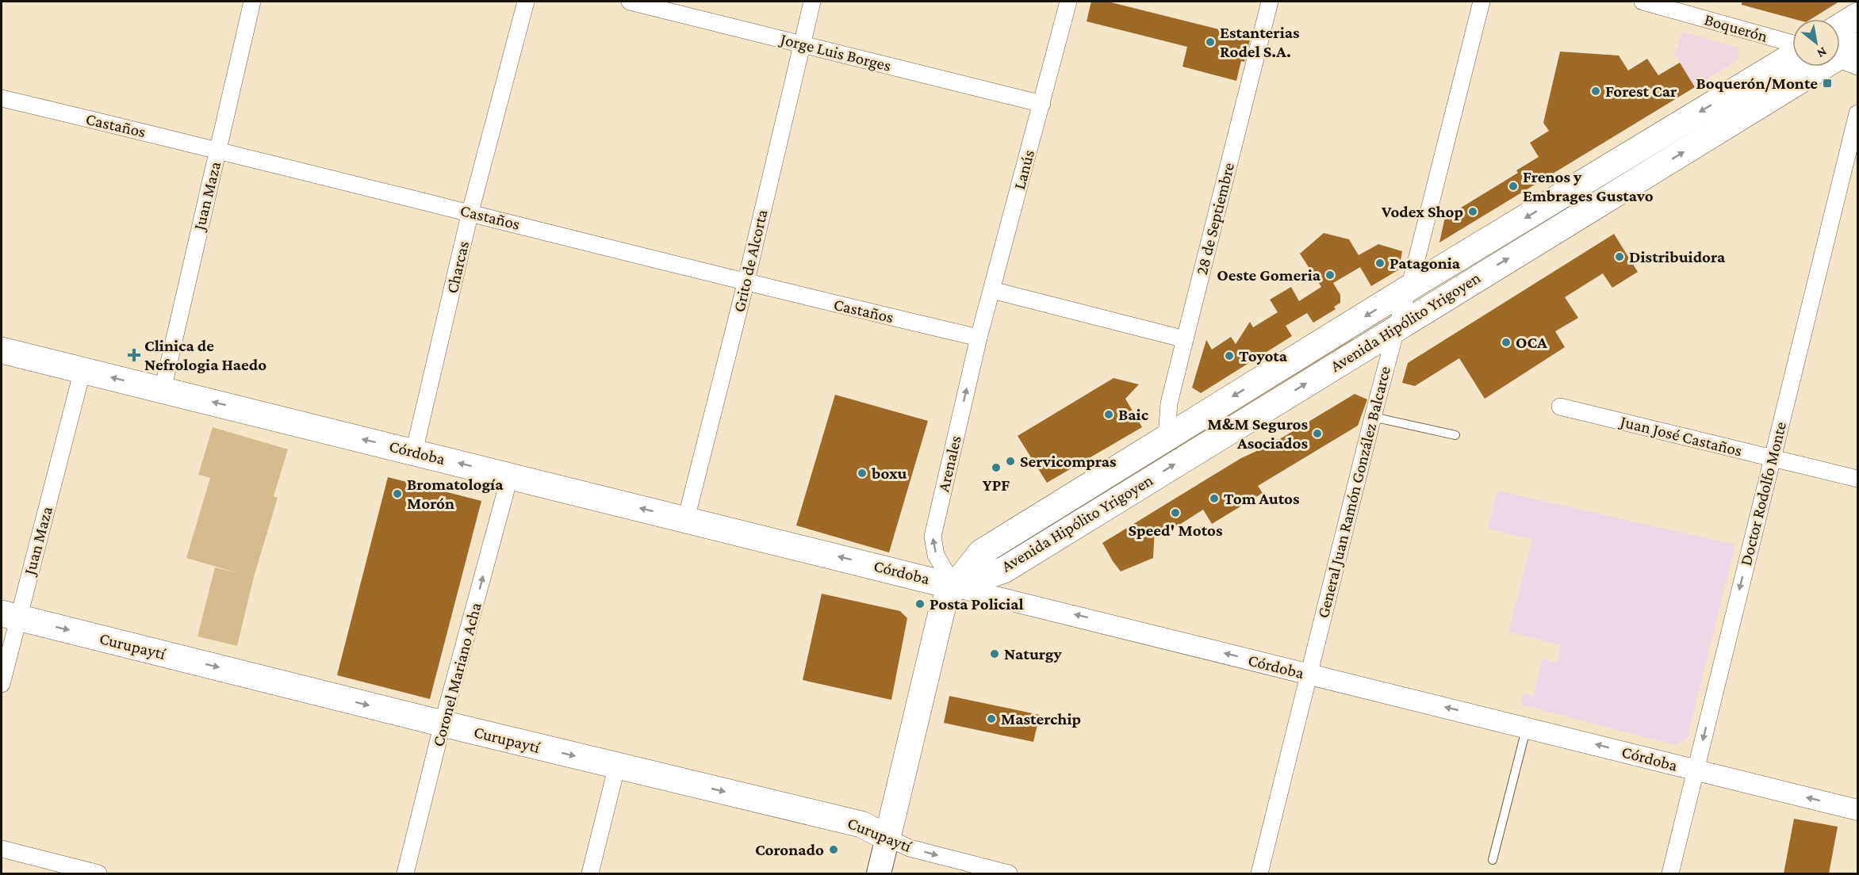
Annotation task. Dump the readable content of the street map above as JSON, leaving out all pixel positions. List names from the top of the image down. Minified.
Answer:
{"streets":{"main road":["Avenida Hipólito Yrigoyen","Córdoba","Curupaytí"],"street":["Boquerón","Jorge Luis Borges","Castaños","Lanús","Juan Maza","28 de Septiembre","Grito de Alcorta","Charcas","Juan José Castaños","Arenales","General Juan Ramón González Balcarce","Doctor Rodolfo Monte","Coronel Mariano Acha"]},"crossings":[["Jorge Luis Borges","Lanús"],["Jorge Luis Borges","Grito de Alcorta"],["Castaños","Lanús"],["Castaños","Juan Maza"],["Castaños","Grito de Alcorta"],["Castaños","Charcas"],["Castaños","Arenales"],["Lanús","Arenales"],["Juan Maza","Córdoba"],["Juan Maza","Curupaytí"],["28 de Septiembre","Avenida Hipólito Yrigoyen"],["Grito de Alcorta","Córdoba"],["Charcas","Córdoba"],["Avenida Hipólito Yrigoyen","Córdoba"],["Avenida Hipólito Yrigoyen","Arenales"],["Avenida Hipólito Yrigoyen","General Juan Ramón González Balcarce"],["Juan José Castaños","Doctor Rodolfo Monte"],["Córdoba","Arenales"],["Córdoba","General Juan Ramón González Balcarce"],["Córdoba","Doctor Rodolfo Monte"],["Córdoba","Coronel Mariano Acha"],["Curupaytí","Coronel Mariano Acha"]],"one_way":["Córdoba","Arenales","Doctor Rodolfo Monte","Curupaytí","Coronel Mariano Acha"],"places":{"other":["Estanterias Rodel S.A.","Forest Car","Frenos y Embrages Gustavo","Vodex Shop","Distribuidora","Patagonia","Oeste Gomeria","OCA","Toyota","Baic","M&M Seguros Asociados","Servicompras","YPF","boxu","Bromatología Morón","Tom Autos","Speed' Motos","Posta Policial","Naturgy","Masterchip","Coronado"],"transit":["Boquerón/Monte"],"health":["Clinica de Nefrologia Haedo"]},"north":"bottom right"}
